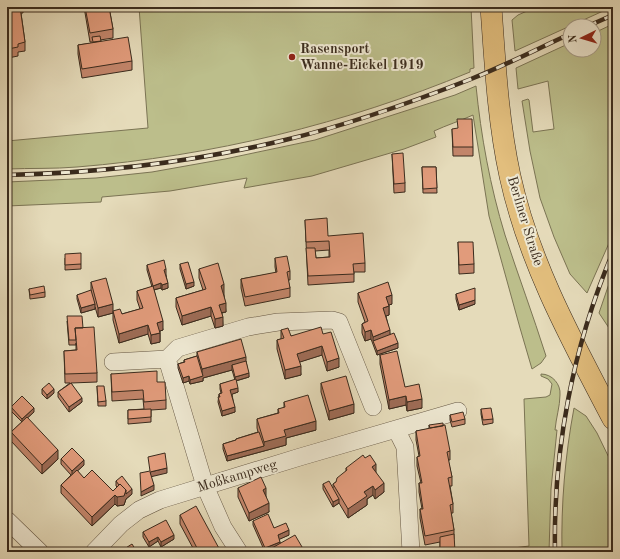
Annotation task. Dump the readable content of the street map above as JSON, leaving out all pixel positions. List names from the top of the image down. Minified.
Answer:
{"streets":{"main road":["Berliner Straße"],"street":["Moßkampweg"]},"places":["Rasensport Wanne-Eickel 1919"],"north":"left"}
